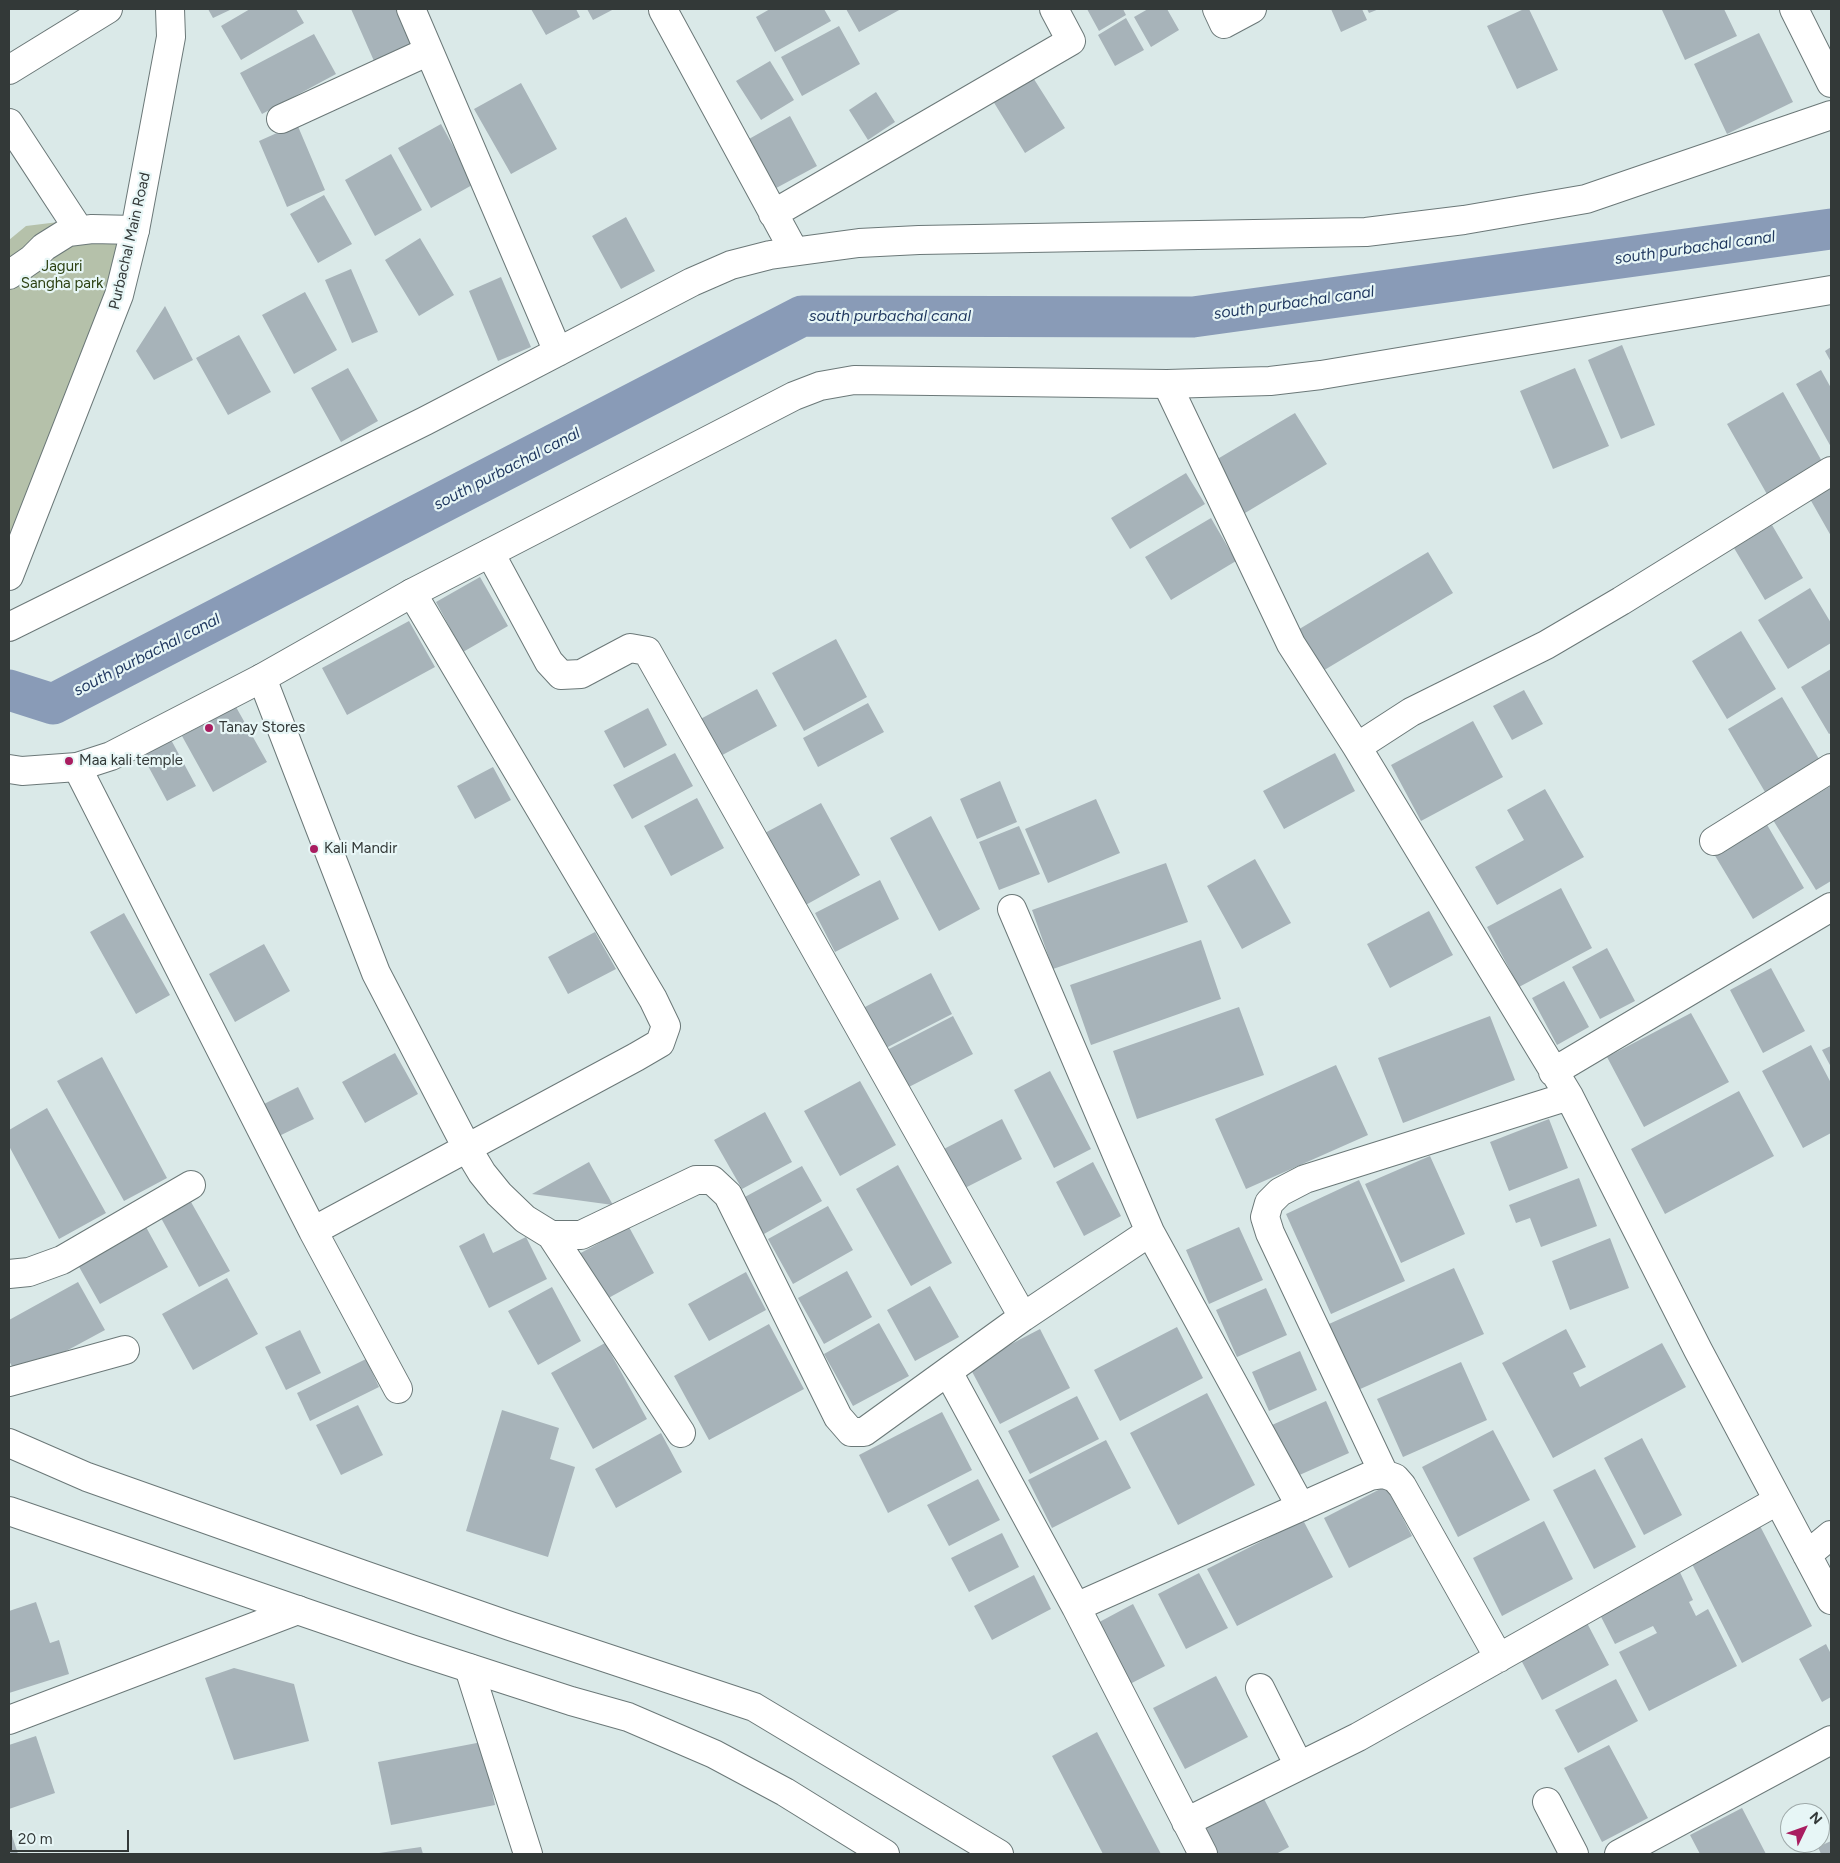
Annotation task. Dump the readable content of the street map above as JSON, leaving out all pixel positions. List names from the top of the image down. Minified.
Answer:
{"streets":{"street":["Purbachal Main Road"]},"water":["south purbachal canal"],"parks":["Jaguri Sangha park"],"places":["Tanay Stores","Maa kali temple","Kali Mandir"],"scale_bar":"20 m","north":"top right"}
